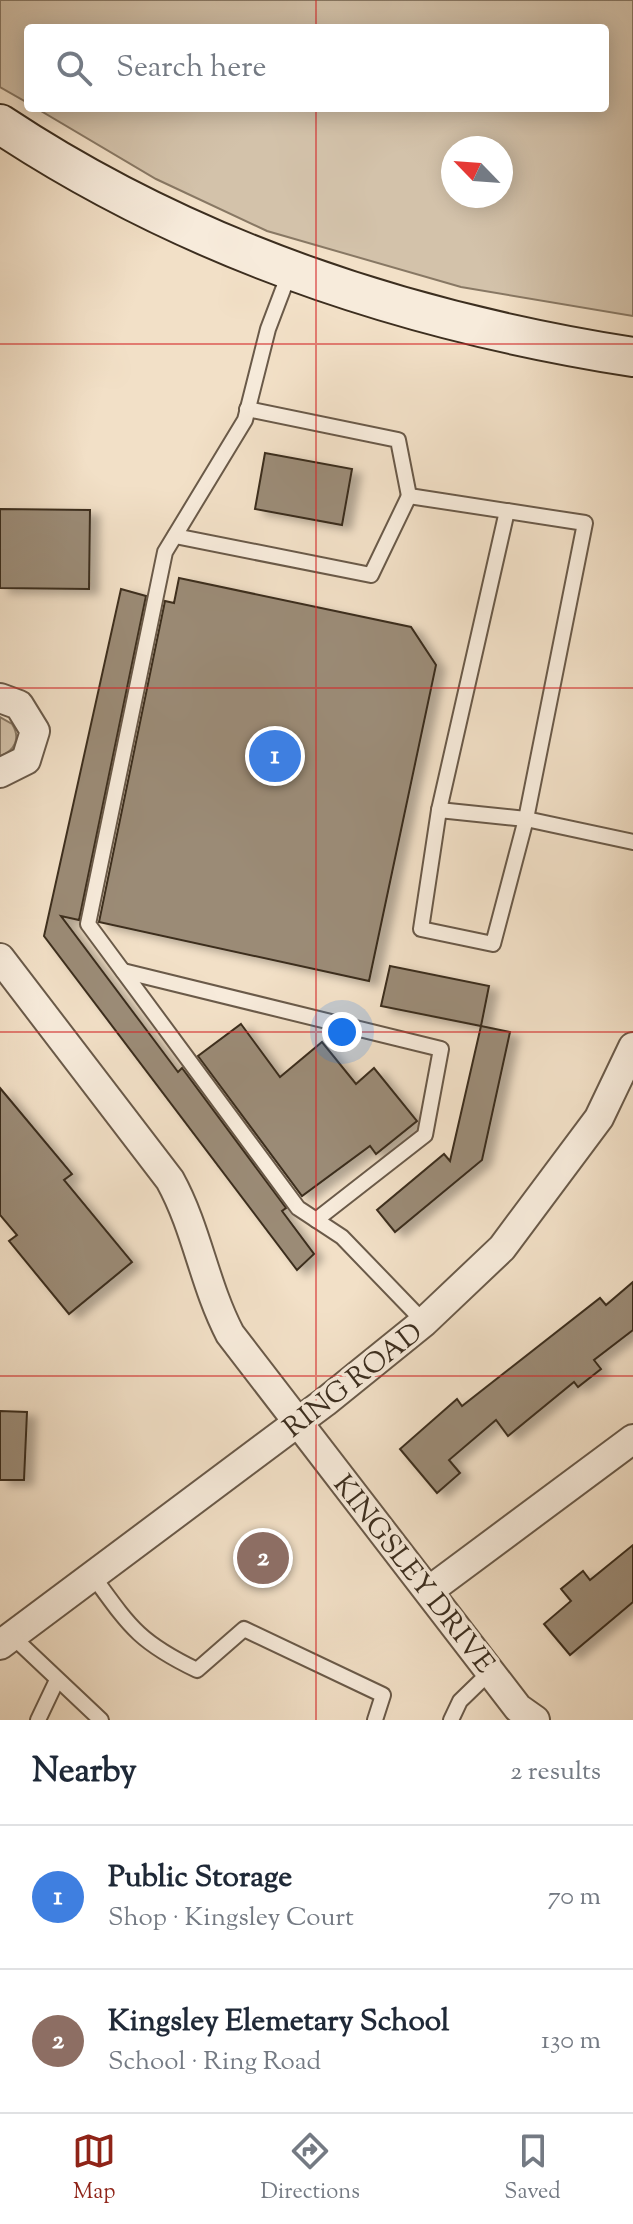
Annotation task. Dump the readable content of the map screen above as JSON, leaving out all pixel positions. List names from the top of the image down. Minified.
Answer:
{"streets":{"street":["RING ROAD","KINGSLEY DRIVE"]},"crossings":[["RING ROAD","KINGSLEY DRIVE"]],"north":"top left","page":{"search":"Search here","pins":["1","2"],"heading":["Nearby","2 results"],"list":[{"mark":"1","name":"Public Storage","note":"Shop · Kingsley Court","value":"70 m"},{"mark":"2","name":"Kingsley Elemetary School","note":"School · Ring Road","value":"130 m"}],"nav":["Map","Directions","Saved"]}}
